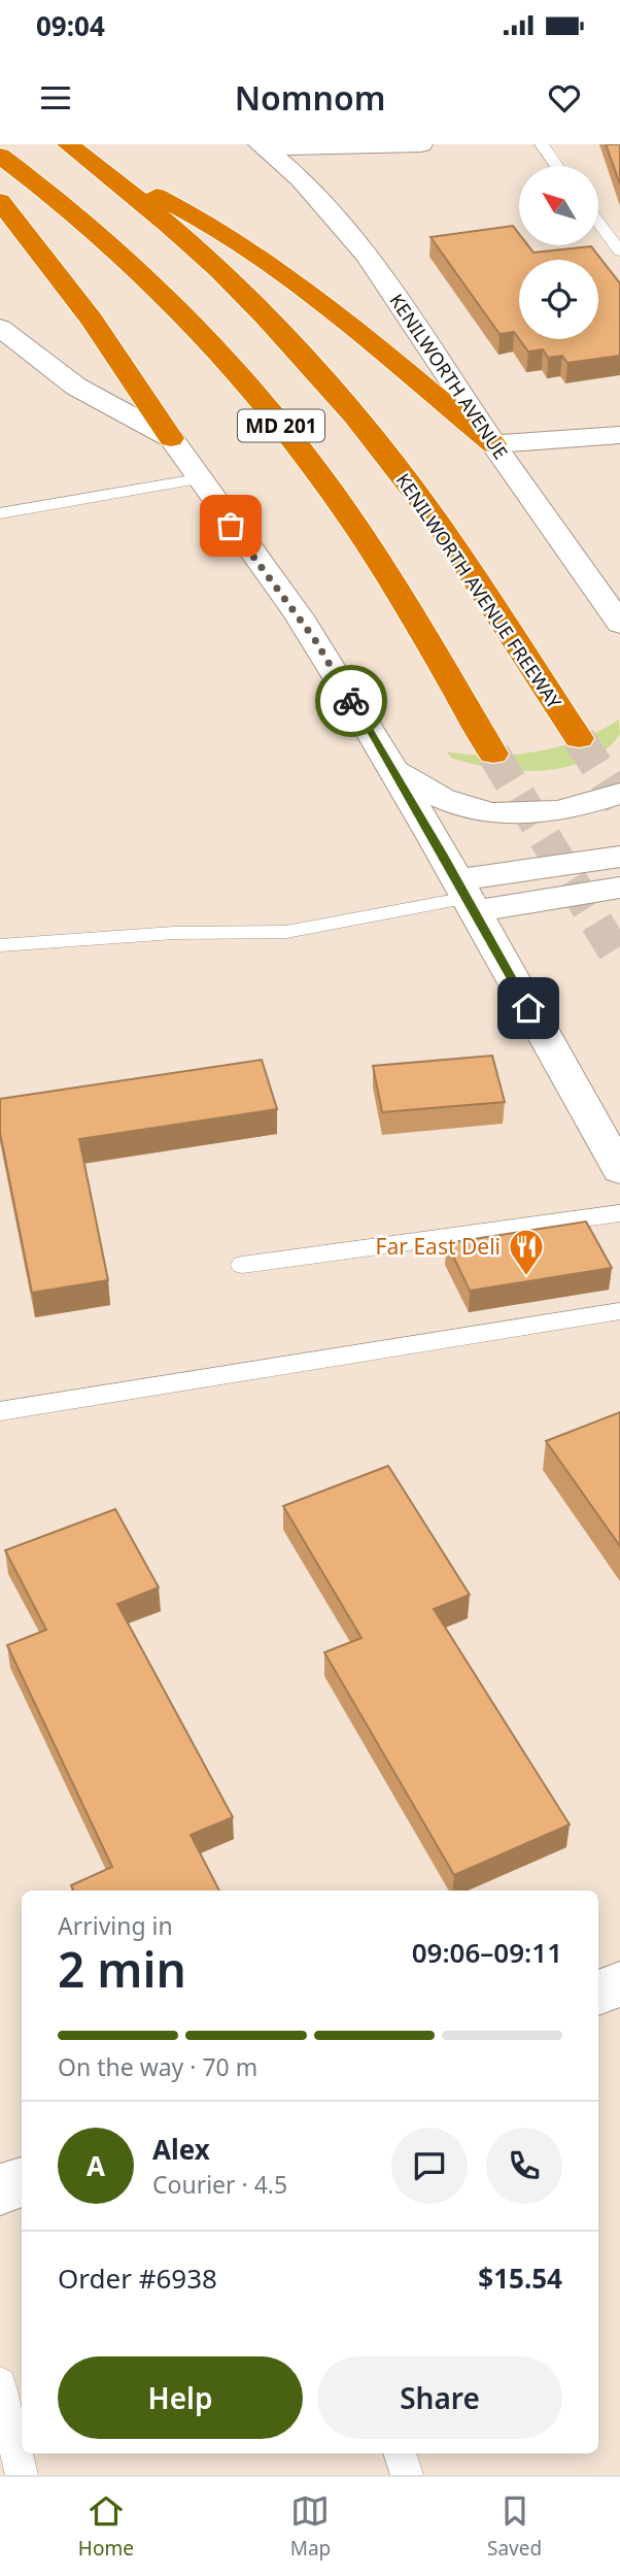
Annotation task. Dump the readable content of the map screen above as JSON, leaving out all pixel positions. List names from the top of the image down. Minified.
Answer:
{"streets":{"highway":["MD 201","KENILWORTH AVENUE FREEWAY"],"main road":["KENILWORTH AVENUE"]},"places":{"restaurant":["Far East Deli"]},"north":"top left","page":{"status":"09:04","header":"Nomnom","heading":["2 min","Arriving in","09:06–09:11"],"panel":["Alex","Courier · 4.5","Order #6938","$15.54"],"bar":"On the way · 70 m","round":"A","buttons":["Help","Share"],"tabs":["Home","Map","Saved"]}}
